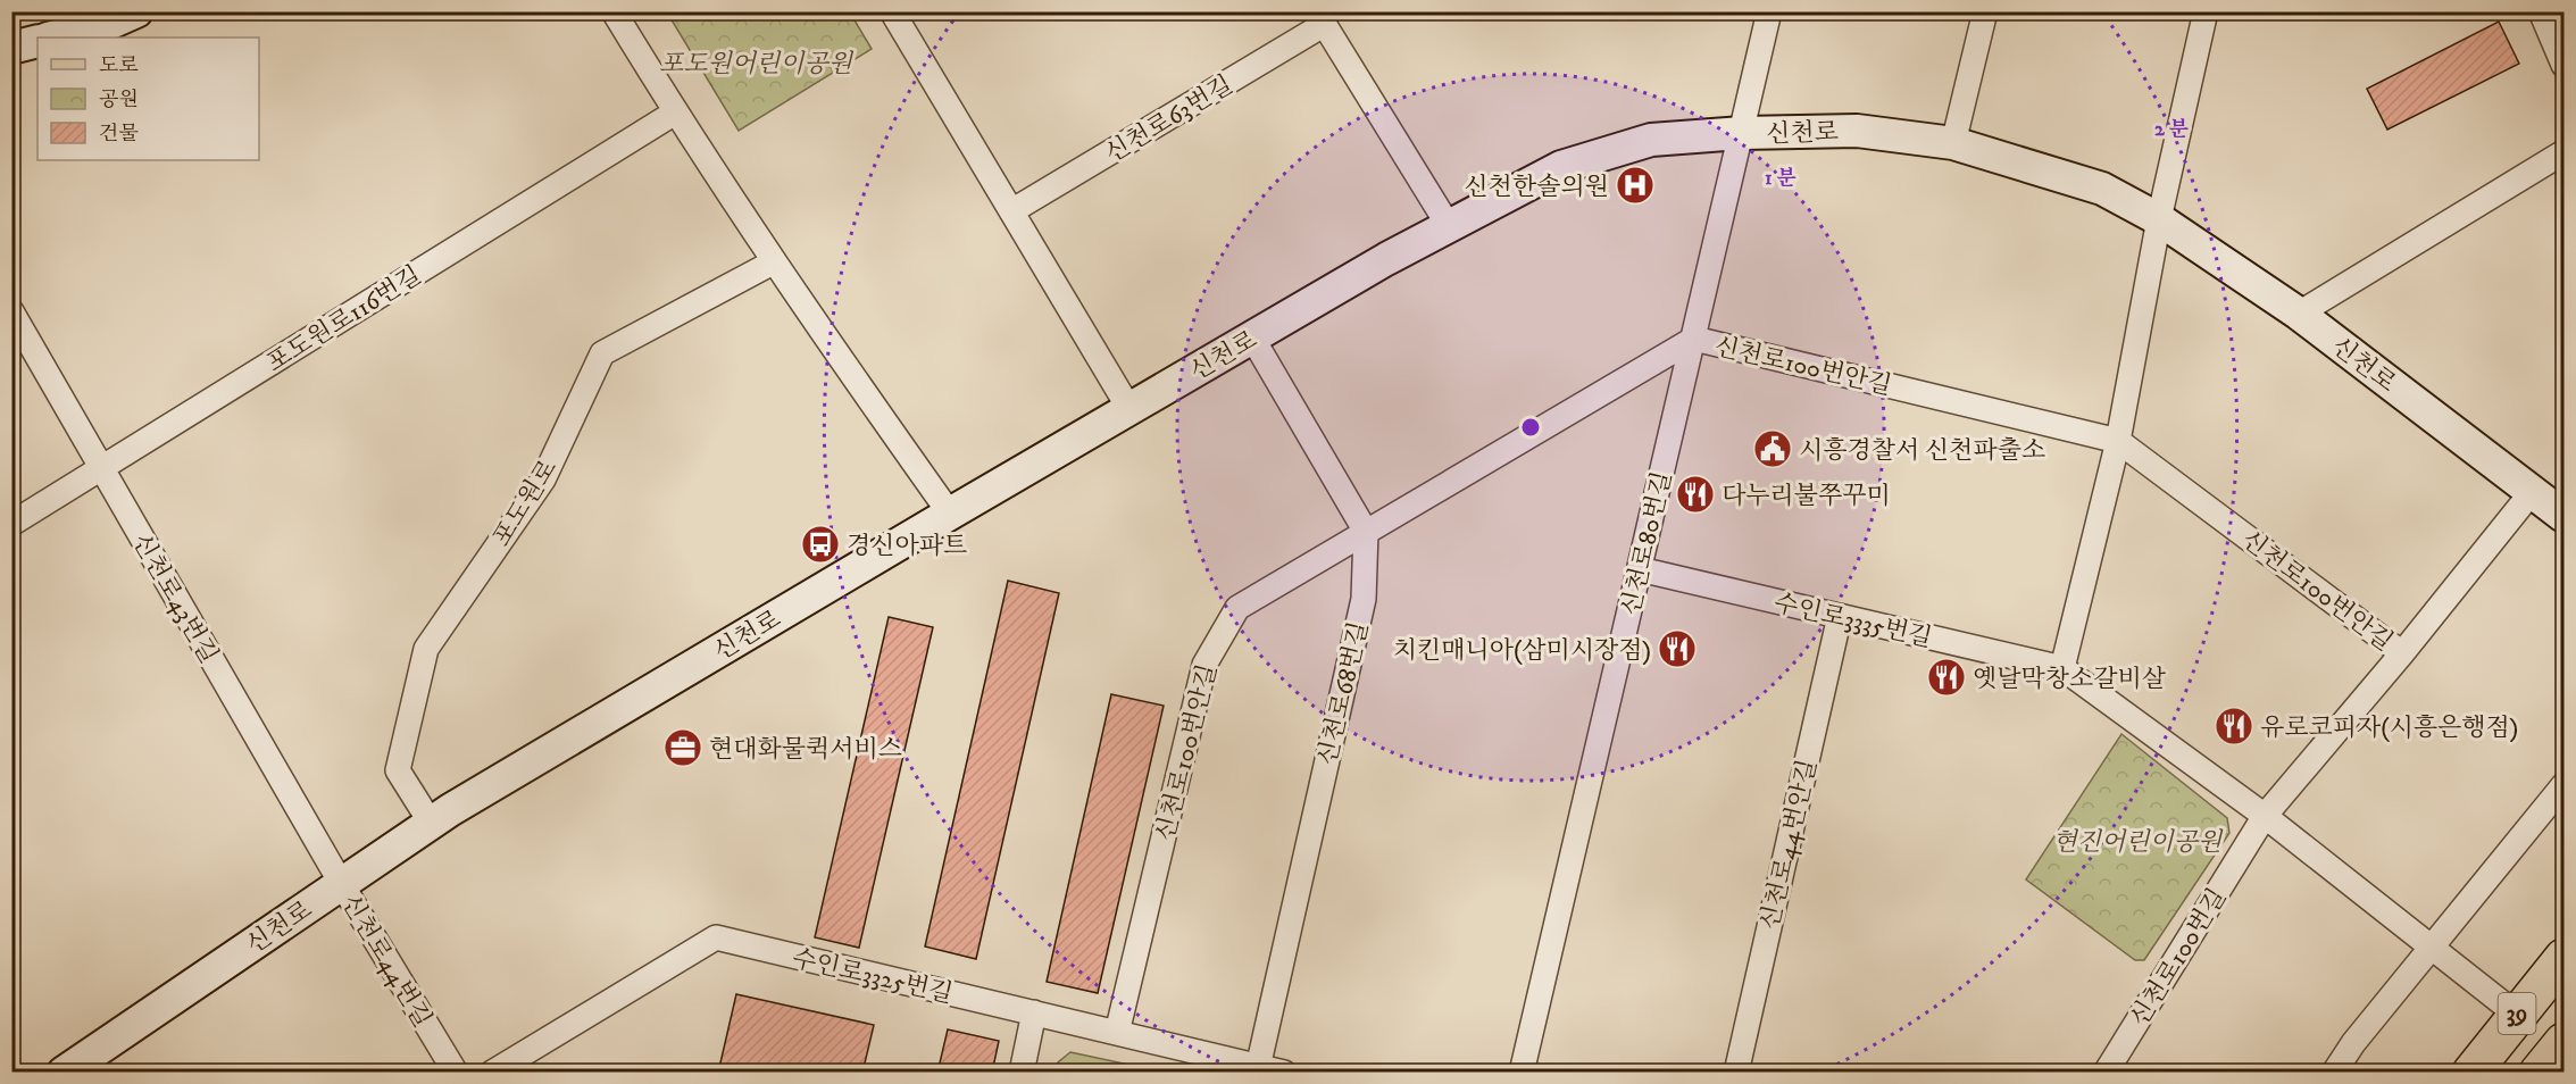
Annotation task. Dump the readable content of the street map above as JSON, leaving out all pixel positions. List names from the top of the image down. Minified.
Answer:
{"streets":{"main road":["39"],"street":["신천로63번길","신천로","포도원로116번길","신천로100번안길","포도원로","신천로80번길","신천로43번길","수인로3335번길","신천로68번길","신천로44번안길","신천로100번길","신천로44번길","수인로3325번길"]},"crossings":[["신천로","포도원로"],["신천로","신천로80번길"],["신천로","신천로43번길"],["신천로","신천로100번길"],["신천로","신천로44번길"],["포도원로116번길","신천로43번길"],["신천로100번안길","신천로80번길"],["신천로100번안길","신천로68번길"],["신천로100번안길","신천로100번길"],["신천로100번안길","수인로3325번길"],["신천로80번길","수인로3335번길"],["신천로43번길","신천로44번길"],["수인로3335번길","신천로44번안길"],["수인로3335번길","신천로100번길"],["수인로3335번길","39"],["신천로68번길","수인로3325번길"]],"parks":["포도원어린이공원","현진어린이공원"],"places":{"hospital":["신천한솔의원"],"public building":["시흥경찰서 신천파출소"],"restaurant":["다누리불쭈꾸미","치킨매니아(삼미시장점)","옛날막창소갈비살","유로코피자(시흥은행점)"],"bus stop":["경신아파트"],"office":["현대화물퀵서비스"]},"legend":["도로","공원","건물"],"rings":["2 분","1 분"]}
